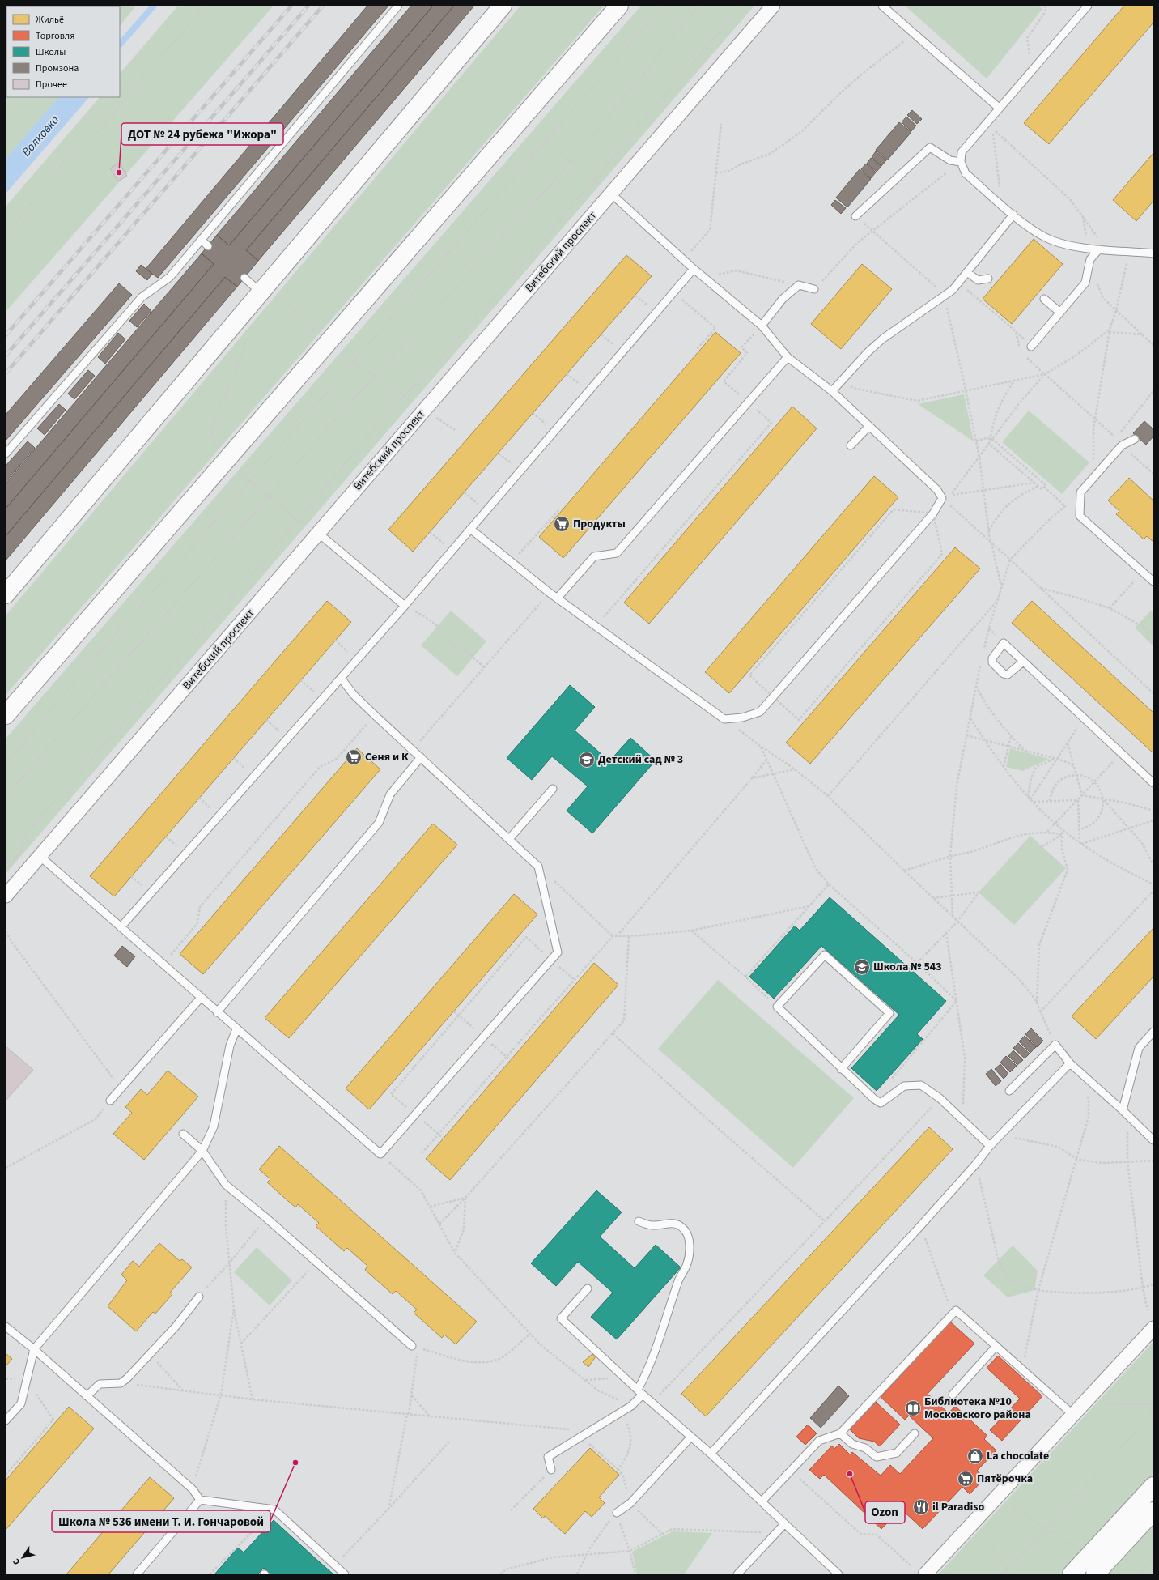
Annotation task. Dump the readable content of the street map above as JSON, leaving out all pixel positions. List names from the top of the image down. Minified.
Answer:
{"streets":{"street":["Витебский проспект"]},"water":["Волковка"],"places":{"other":["ДОТ № 24 рубежа \"Ижора\"","Школа № 536 имени Т. И. Гончаровой","Ozon"],"supermarket":["Продукты","Сеня и К","Пятёрочка"],"school or university":["Детский сад № 3","Школа № 543"],"library":["Библиотека №10 Московского района"],"shop":["La chocolate"],"restaurant":["il Paradiso"]},"legend":["Жильё","Торговля","Школы","Промзона","Прочее"],"north":"bottom left"}
